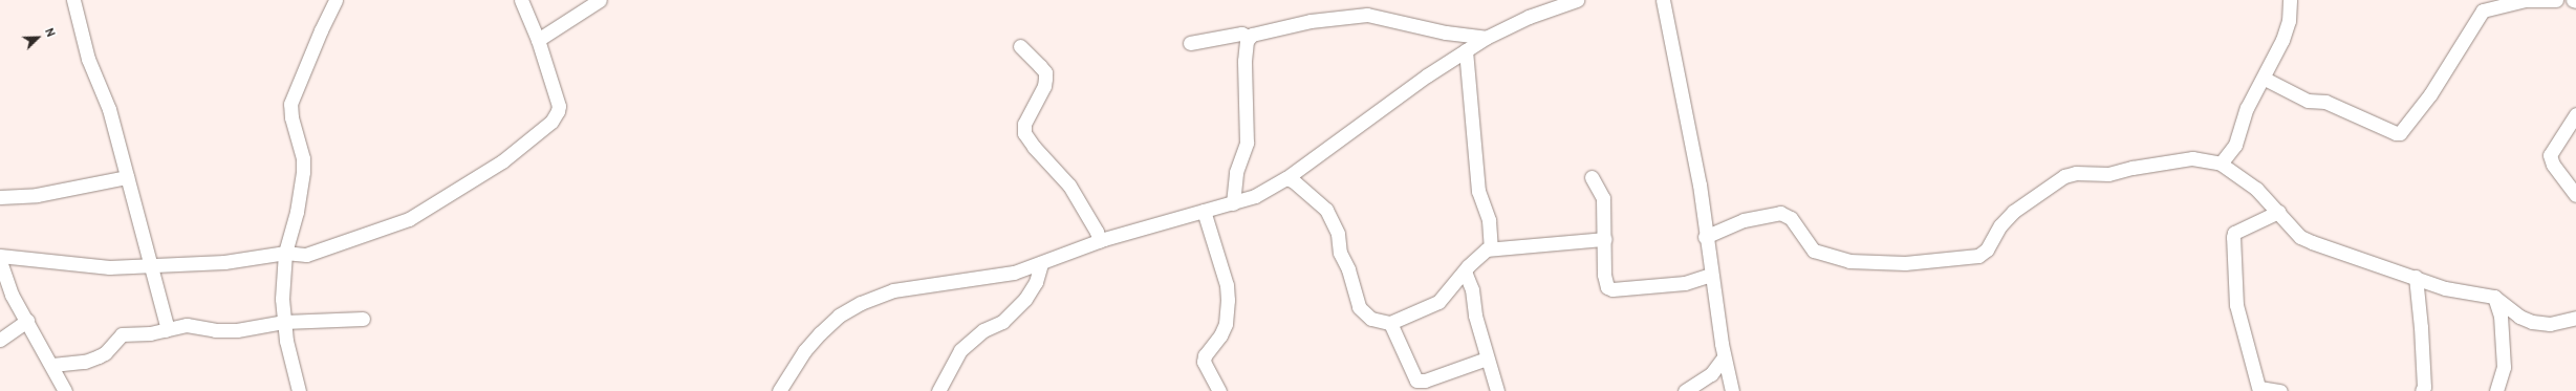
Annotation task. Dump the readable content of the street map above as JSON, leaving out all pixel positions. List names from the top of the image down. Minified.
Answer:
{"north":"top right"}
